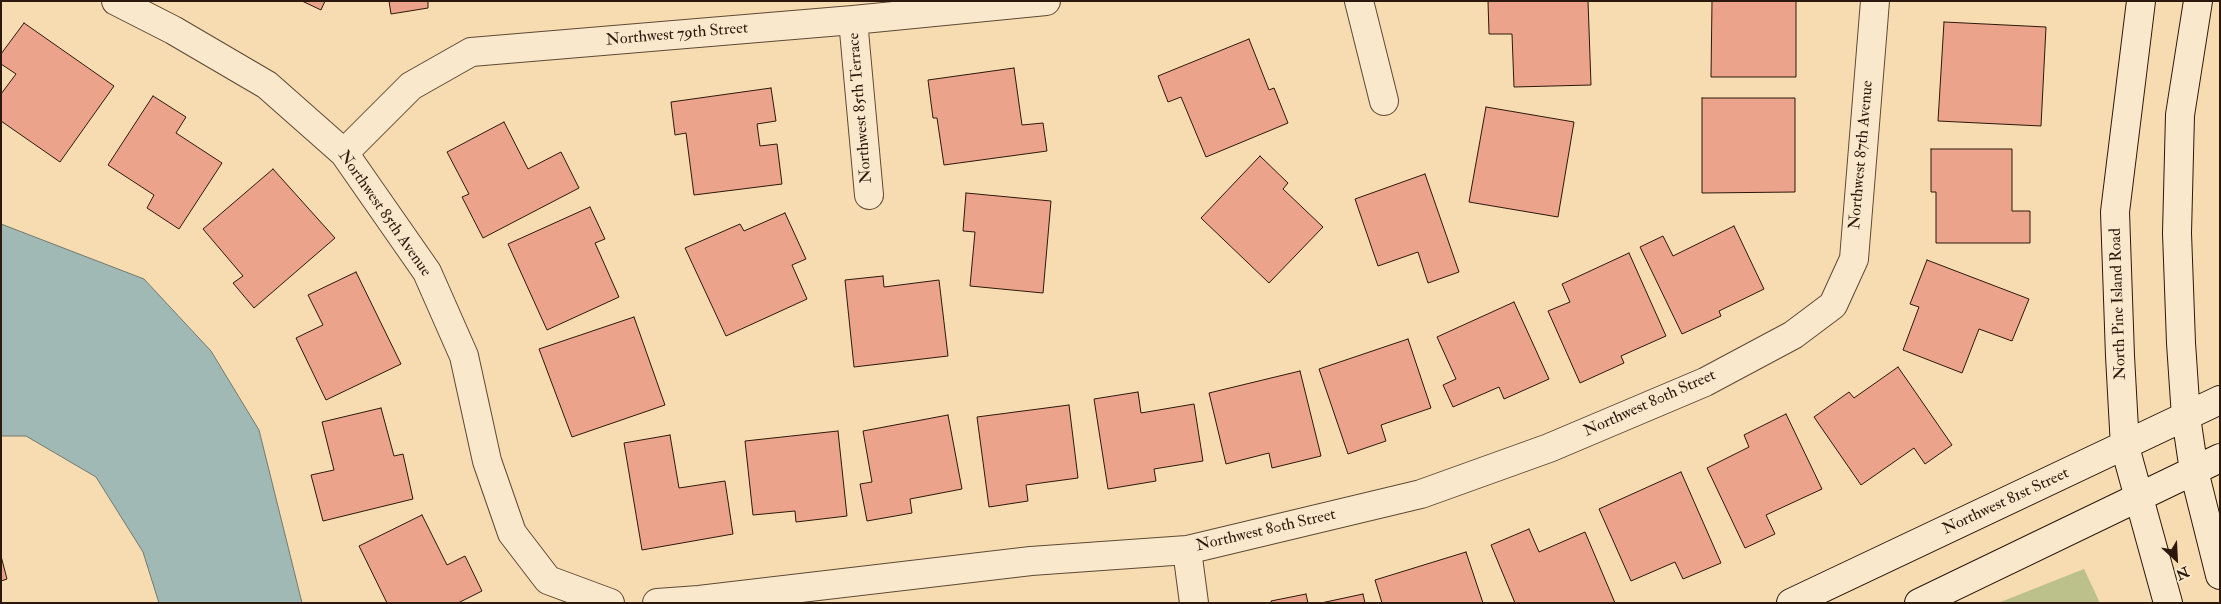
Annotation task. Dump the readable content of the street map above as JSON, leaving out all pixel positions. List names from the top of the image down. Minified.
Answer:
{"streets":{"street":["Northwest 79th Street","Northwest 85th Terrace","Northwest 87th Avenue","Northwest 85th Avenue","North Pine Island Road","Northwest 80th Street","Northwest 81st Street"]},"crossings":[["Northwest 79th Street","Northwest 85th Terrace"],["Northwest 79th Street","Northwest 85th Avenue"],["Northwest 87th Avenue","Northwest 80th Street"],["North Pine Island Road","Northwest 81st Street"]],"north":"bottom right"}
